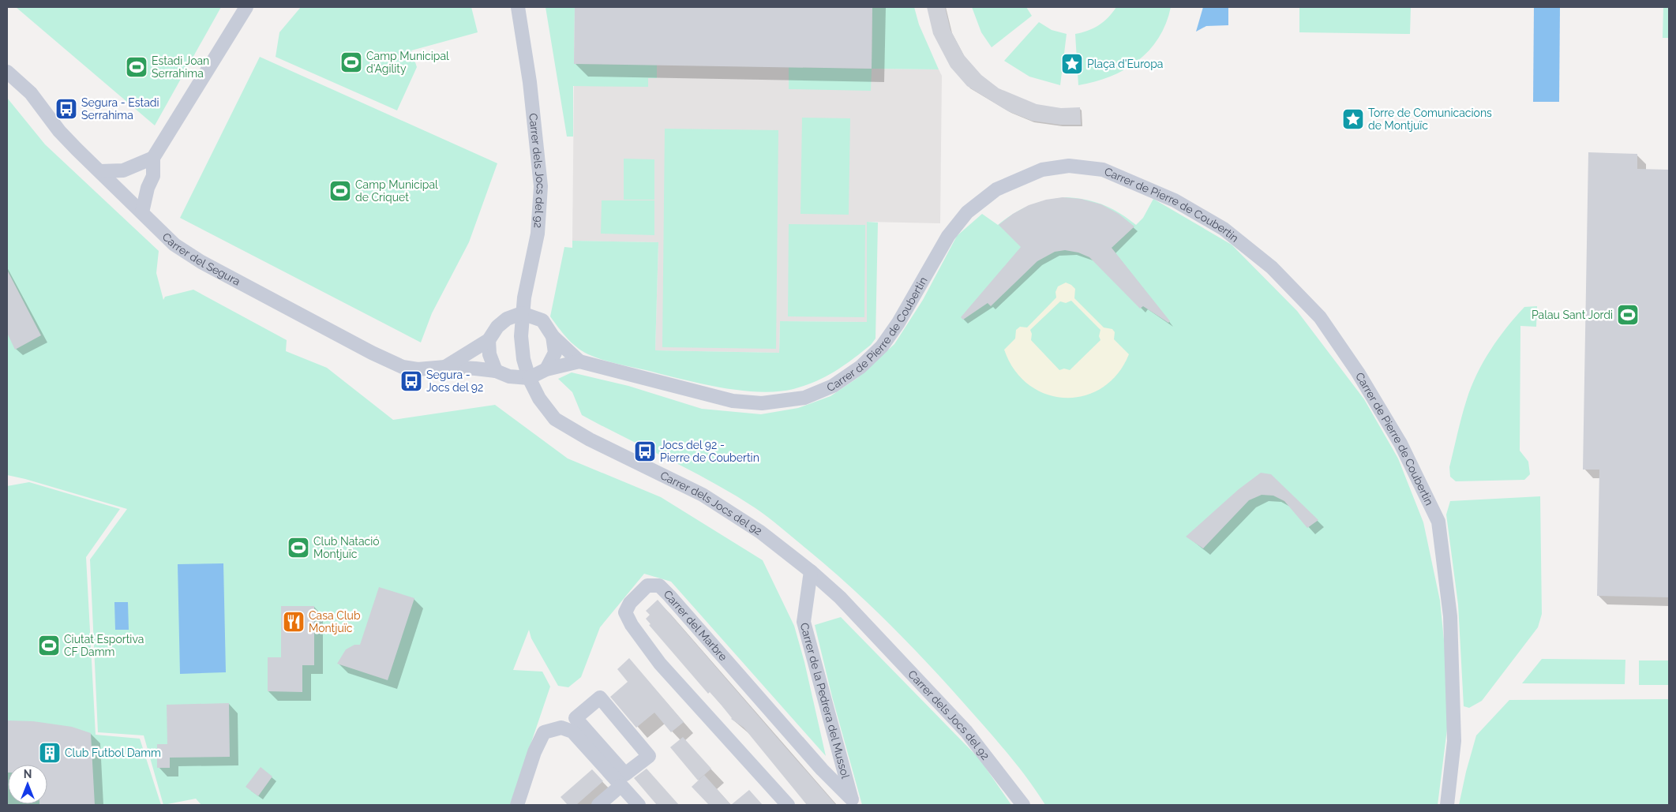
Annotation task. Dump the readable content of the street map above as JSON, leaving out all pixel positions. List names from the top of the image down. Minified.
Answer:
{"streets":{"street":["Carrer dels Jocs del 92","Carrer de Pierre de Coubertin","Carrer del Segura","Carrer del Marbre","Carrer de la Pedrera del Mussol"]},"crossings":[["Carrer dels Jocs del 92","Carrer de Pierre de Coubertin"],["Carrer dels Jocs del 92","Carrer del Segura"],["Carrer dels Jocs del 92","Carrer de la Pedrera del Mussol"],["Carrer de Pierre de Coubertin","Carrer del Segura"],["Carrer del Marbre","Carrer de la Pedrera del Mussol"]],"places":{"sports":["Camp Municipal d'Agility","Estadi Joan Serrahima","Camp Municipal de Criquet","Palau Sant Jordi","Club Natació Montjuïc","Ciutat Esportiva CF Damm"],"place":["Plaça d'Europa","Torre de Comunicacions de Montjuïc"],"bus stop":["Segura - Estadi Serrahima","Segura - Jocs del 92","Jocs del 92 - Pierre de Coubertin"],"restaurant":["Casa Club Montjuïc"],"building":["Club Futbol Damm"]},"north":"top"}
